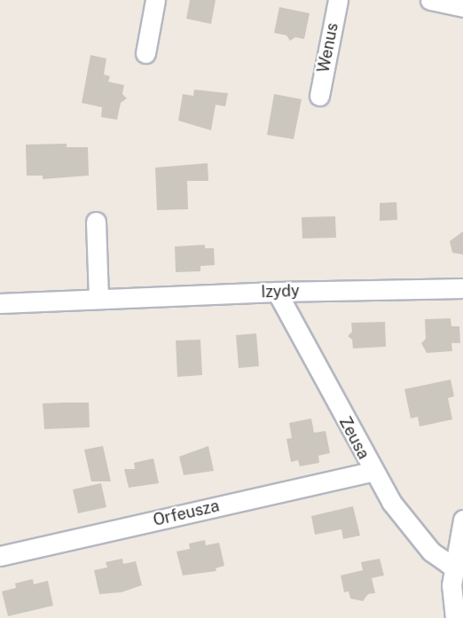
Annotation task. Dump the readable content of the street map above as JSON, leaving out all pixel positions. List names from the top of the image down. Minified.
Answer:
{"streets":{"street":["Wenus","Izydy","Zeusa","Orfeusza"]},"crossings":[["Izydy","Zeusa"],["Zeusa","Orfeusza"]]}
